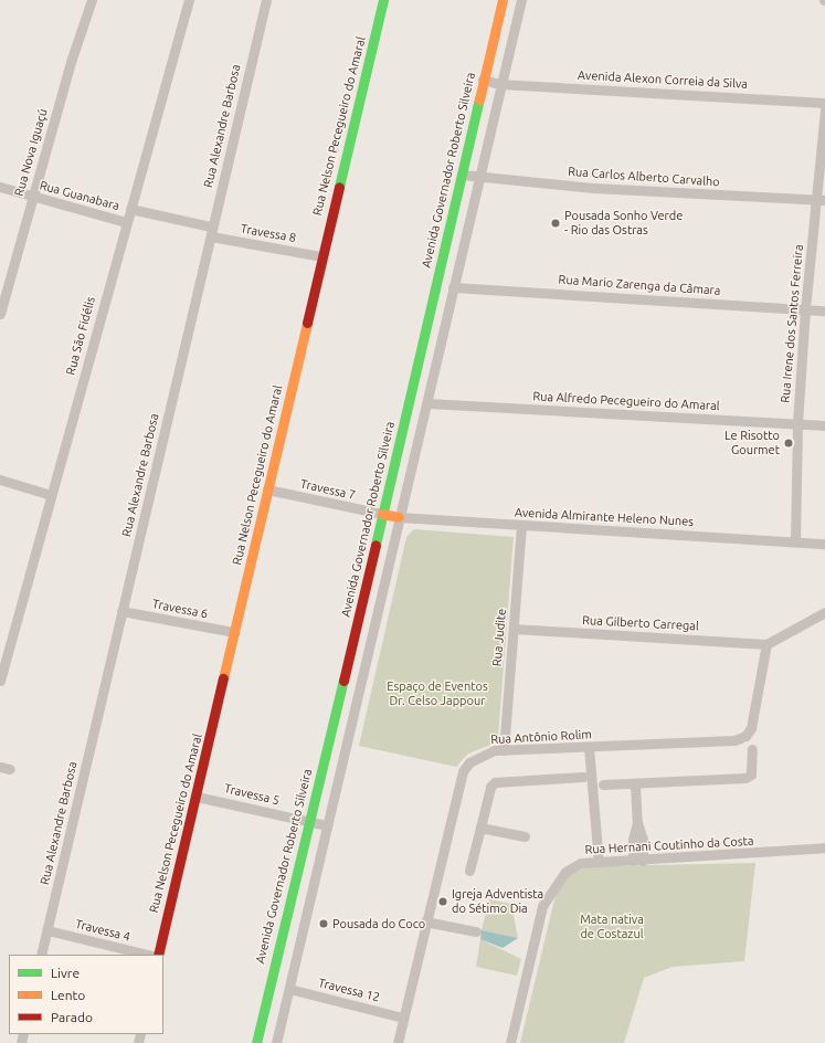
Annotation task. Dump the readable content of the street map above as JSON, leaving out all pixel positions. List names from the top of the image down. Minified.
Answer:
{"streets":{"street":["Avenida Alexon Correia da Silva","Rua Alexandre Barbosa","Rua Nelson Pecegueiro do Amaral","Rua Nova Iguaçú","Avenida Governador Roberto Silveira","Rua Carlos Alberto Carvalho","Rua Guanabara","Travessa 8","Rua Mario Zarenga da Câmara","Rua Irene dos Santos Ferreira","Rua São Fidélis","Rua Alfredo Pecegueiro do Amaral","Travessa 7","Avenida Almirante Heleno Nunes","Travessa 6","Rua Gilberto Carregal","Rua Judite","Rua Antônio Rolim","Travessa 5","Rua Hernani Coutinho da Costa","Travessa 4","Travessa 12"]},"crossings":[["Avenida Alexon Correia da Silva","Avenida Governador Roberto Silveira"],["Rua Alexandre Barbosa","Travessa 8"],["Rua Alexandre Barbosa","Travessa 6"],["Rua Alexandre Barbosa","Travessa 4"],["Rua Nelson Pecegueiro do Amaral","Travessa 8"],["Rua Nelson Pecegueiro do Amaral","Travessa 7"],["Rua Nelson Pecegueiro do Amaral","Travessa 6"],["Rua Nelson Pecegueiro do Amaral","Travessa 5"],["Rua Nova Iguaçú","Rua Guanabara"],["Avenida Governador Roberto Silveira","Rua Carlos Alberto Carvalho"],["Avenida Governador Roberto Silveira","Travessa 7"],["Avenida Governador Roberto Silveira","Avenida Almirante Heleno Nunes"],["Avenida Governador Roberto Silveira","Travessa 5"],["Rua Carlos Alberto Carvalho","Rua Irene dos Santos Ferreira"],["Rua Guanabara","Rua São Fidélis"],["Travessa 8","Rua São Fidélis"],["Rua Mario Zarenga da Câmara","Rua Irene dos Santos Ferreira"],["Rua Irene dos Santos Ferreira","Rua Alfredo Pecegueiro do Amaral"],["Rua Irene dos Santos Ferreira","Avenida Almirante Heleno Nunes"],["Travessa 7","Avenida Almirante Heleno Nunes"],["Avenida Almirante Heleno Nunes","Rua Judite"],["Rua Gilberto Carregal","Rua Judite"],["Rua Gilberto Carregal","Rua Antônio Rolim"],["Rua Judite","Rua Antônio Rolim"],["Rua Antônio Rolim","Travessa 12"]],"parks":["Espaço de Eventos Dr. Celso Jappour","Mata nativa de Costazul"],"places":["Pousada Sonho Verde - Rio das Ostras","Le Risotto Gourmet","Igreja Adventista do Sétimo Dia","Pousada do Coco"],"legend":["Livre","Lento","Parado"]}
